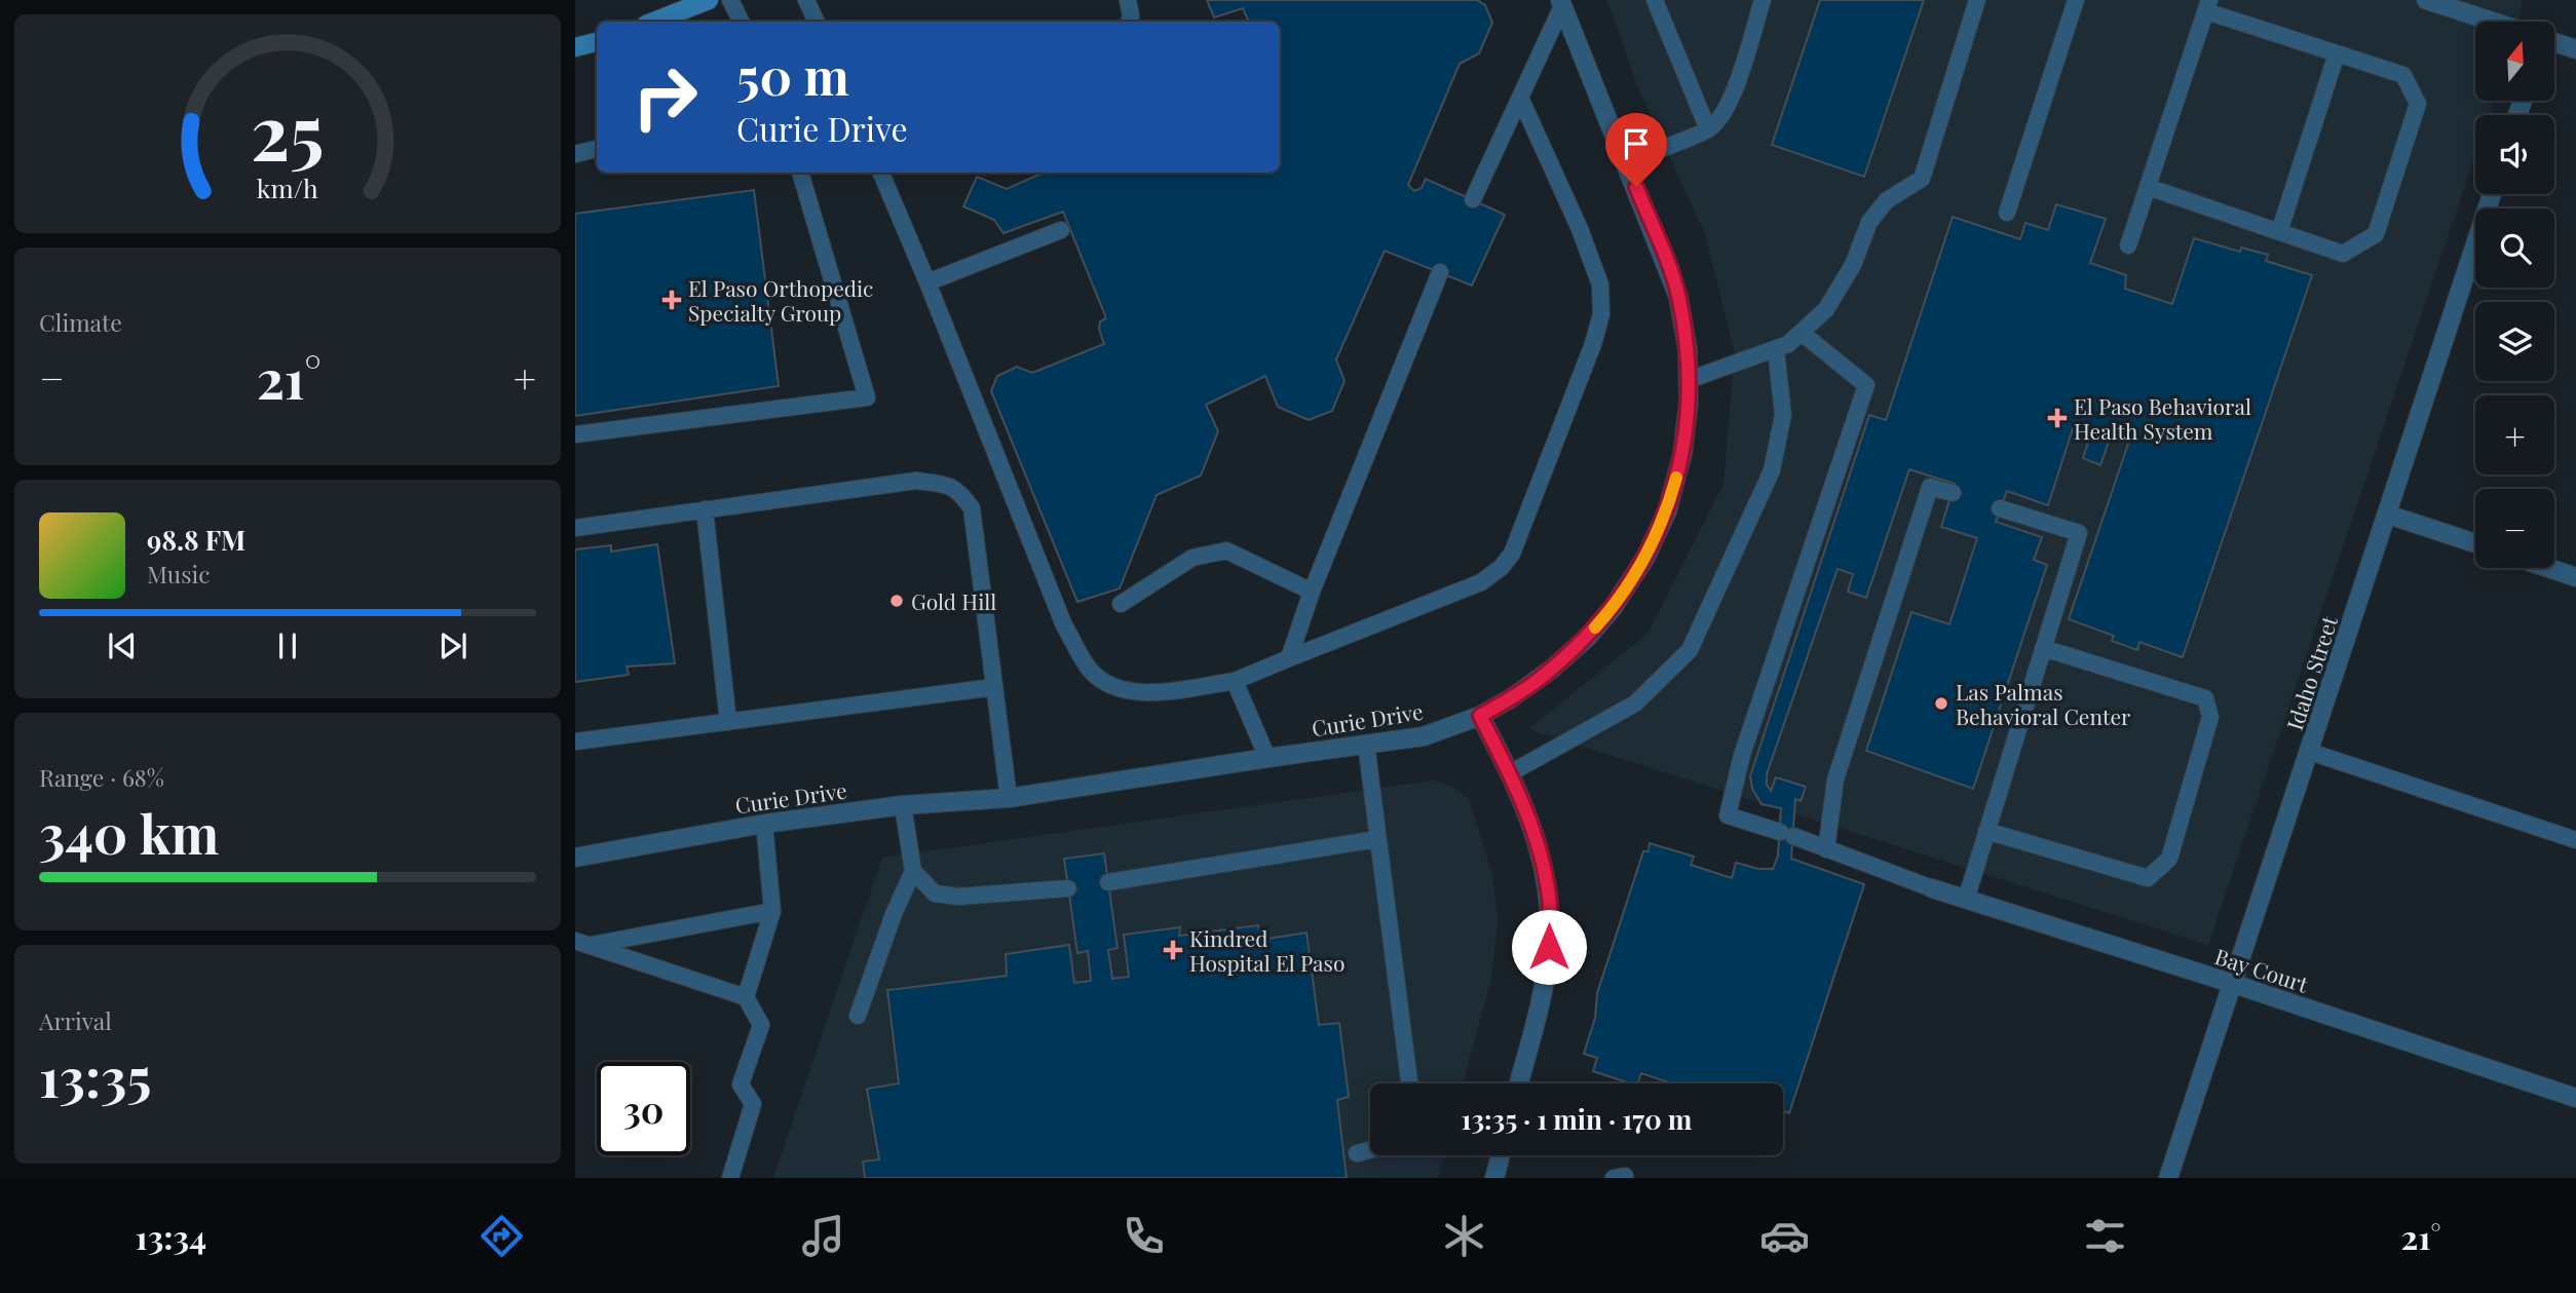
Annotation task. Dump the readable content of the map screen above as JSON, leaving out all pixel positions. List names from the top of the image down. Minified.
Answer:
{"streets":{"street":["Idaho Street","Curie Drive","Bay Court"]},"crossings":[["Idaho Street","Bay Court"]],"places":{"health":["El Paso Orthopedic Specialty Group","El Paso Behavioral Health System","Kindred Hospital El Paso"],"other":["Gold Hill","Las Palmas Behavioral Center"]},"north":"top","page":{"map_buttons":["+","−"],"turn":["50 m","Curie Drive"],"tile":["Climate",["Range · 68%","340 km"],["Arrival","13:35"]],"heat":["−","21°","+"],"song":["98.8 FM","Music"],"limit":"30","trip":"13:35 · 1 min · 170 m","tabs":["13:34","21°"],"gauge":["25","km/h"]}}
